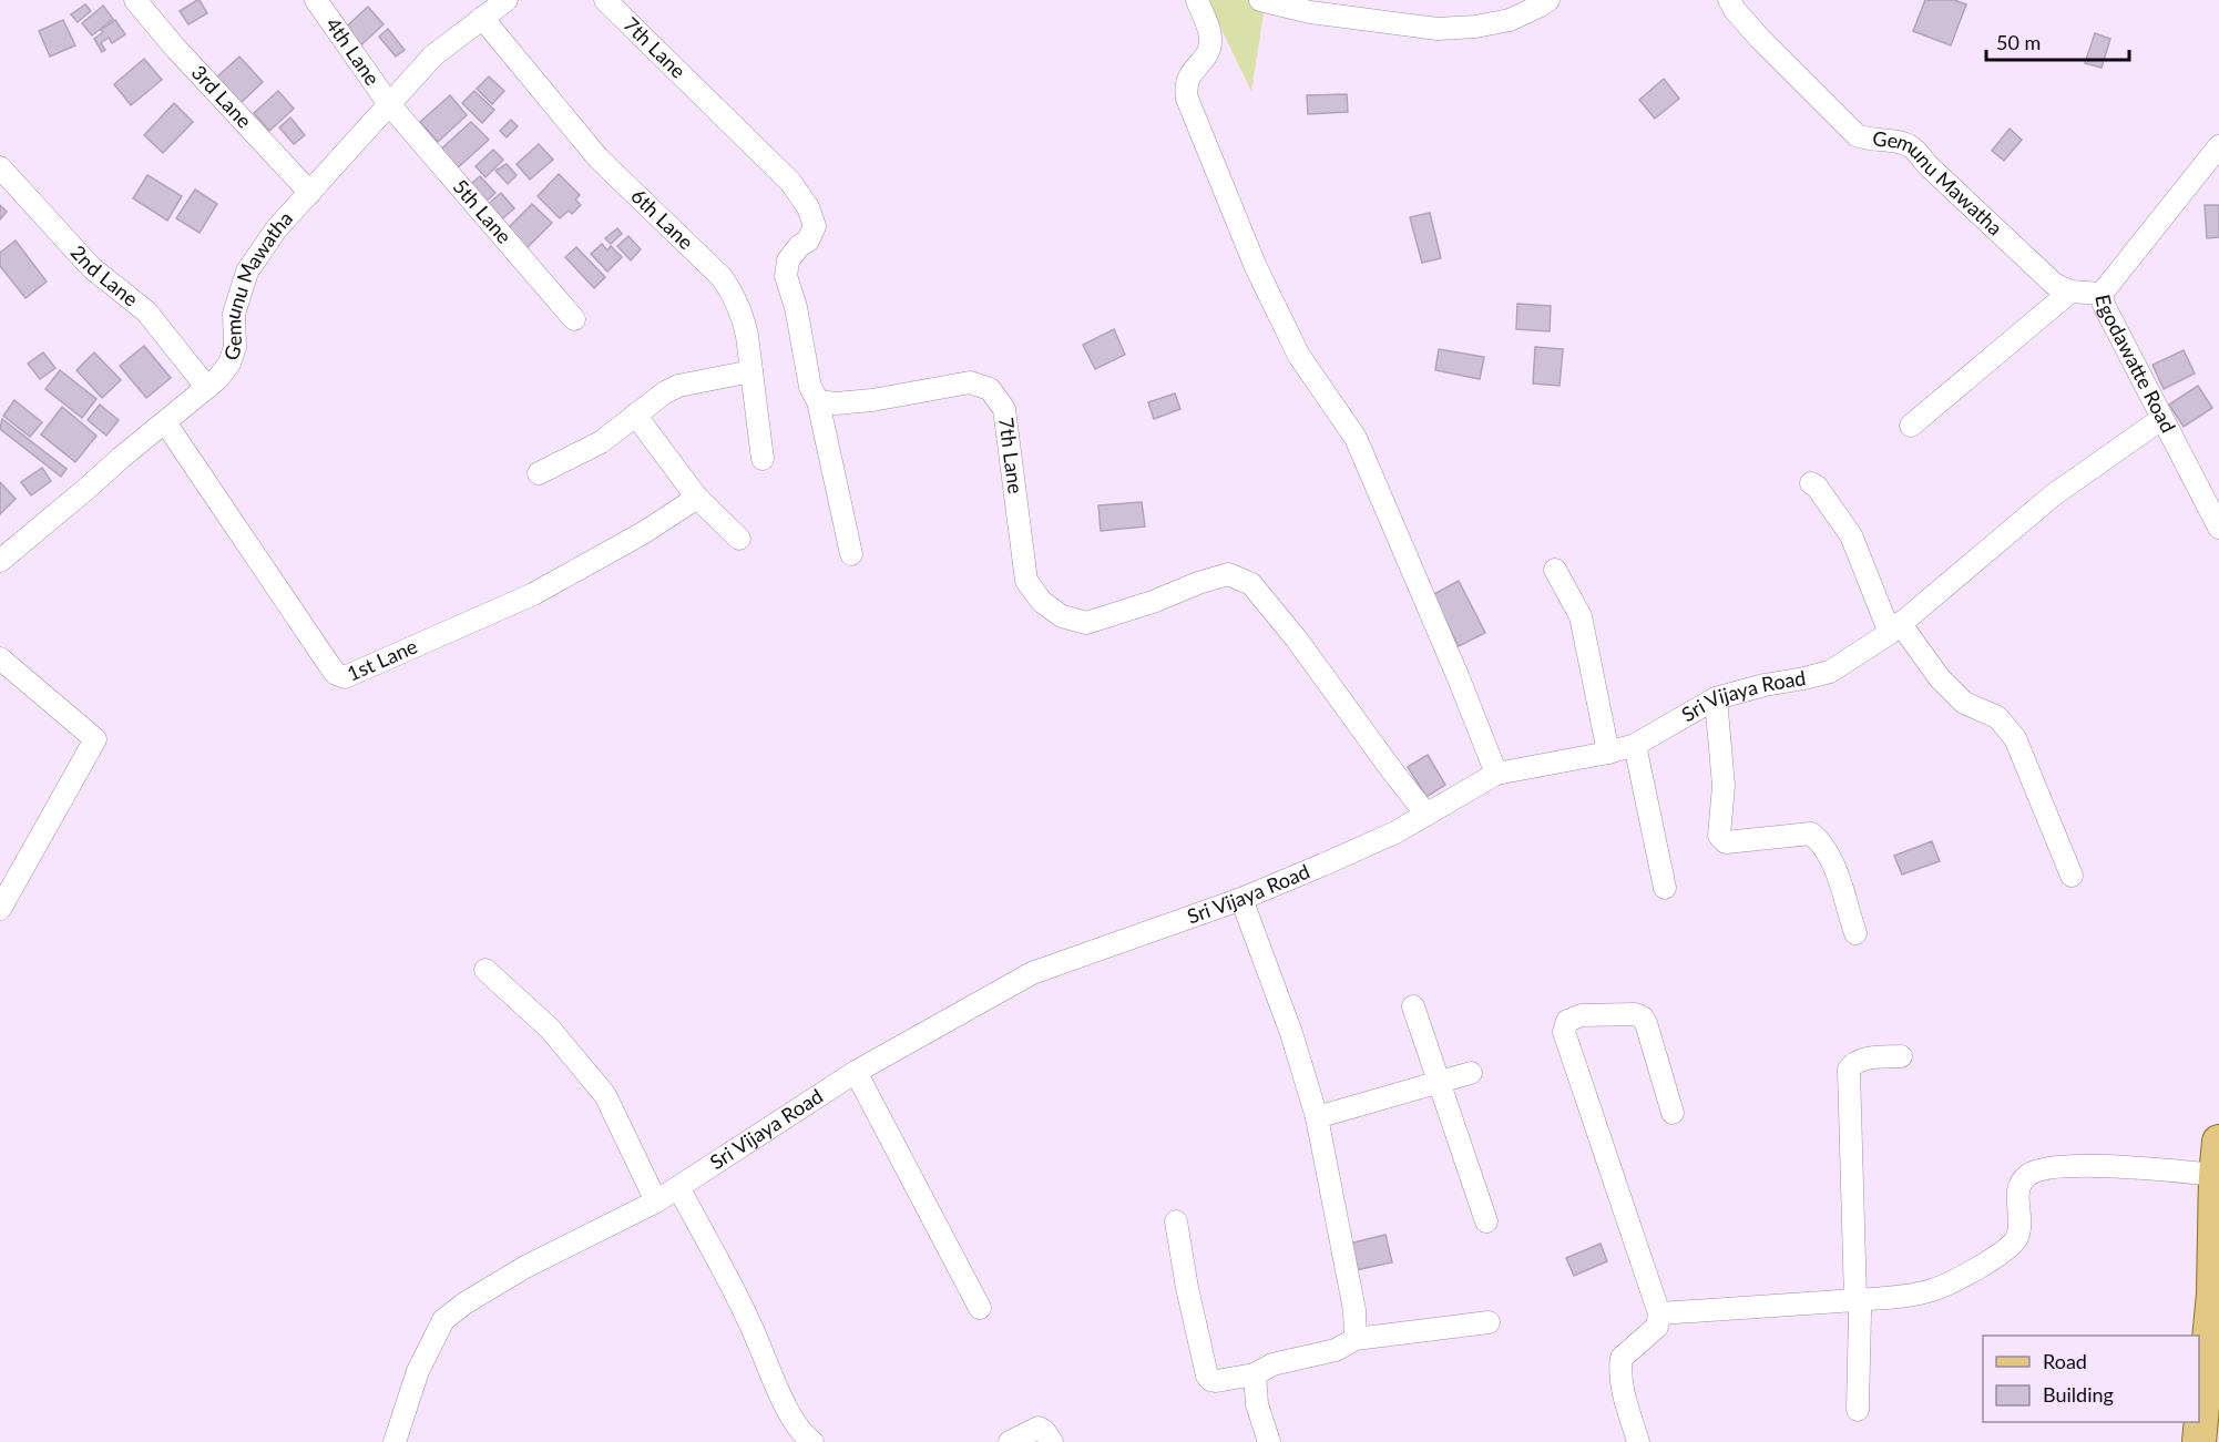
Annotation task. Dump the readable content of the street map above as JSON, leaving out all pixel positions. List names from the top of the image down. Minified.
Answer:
{"streets":{"street":["7th Lane","4th Lane","3rd Lane","Gemunu Mawatha","5th Lane","6th Lane","2nd Lane","Egodawatte Road","1st Lane","Sri Vijaya Road"]},"crossings":[["7th Lane","Sri Vijaya Road"],["4th Lane","Gemunu Mawatha"],["4th Lane","5th Lane"],["3rd Lane","Gemunu Mawatha"],["Gemunu Mawatha","5th Lane"],["Gemunu Mawatha","6th Lane"],["Gemunu Mawatha","2nd Lane"],["Gemunu Mawatha","Egodawatte Road"],["Gemunu Mawatha","1st Lane"],["Egodawatte Road","Sri Vijaya Road"]],"legend":["Road","Building"],"scale_bar":"50 m"}
